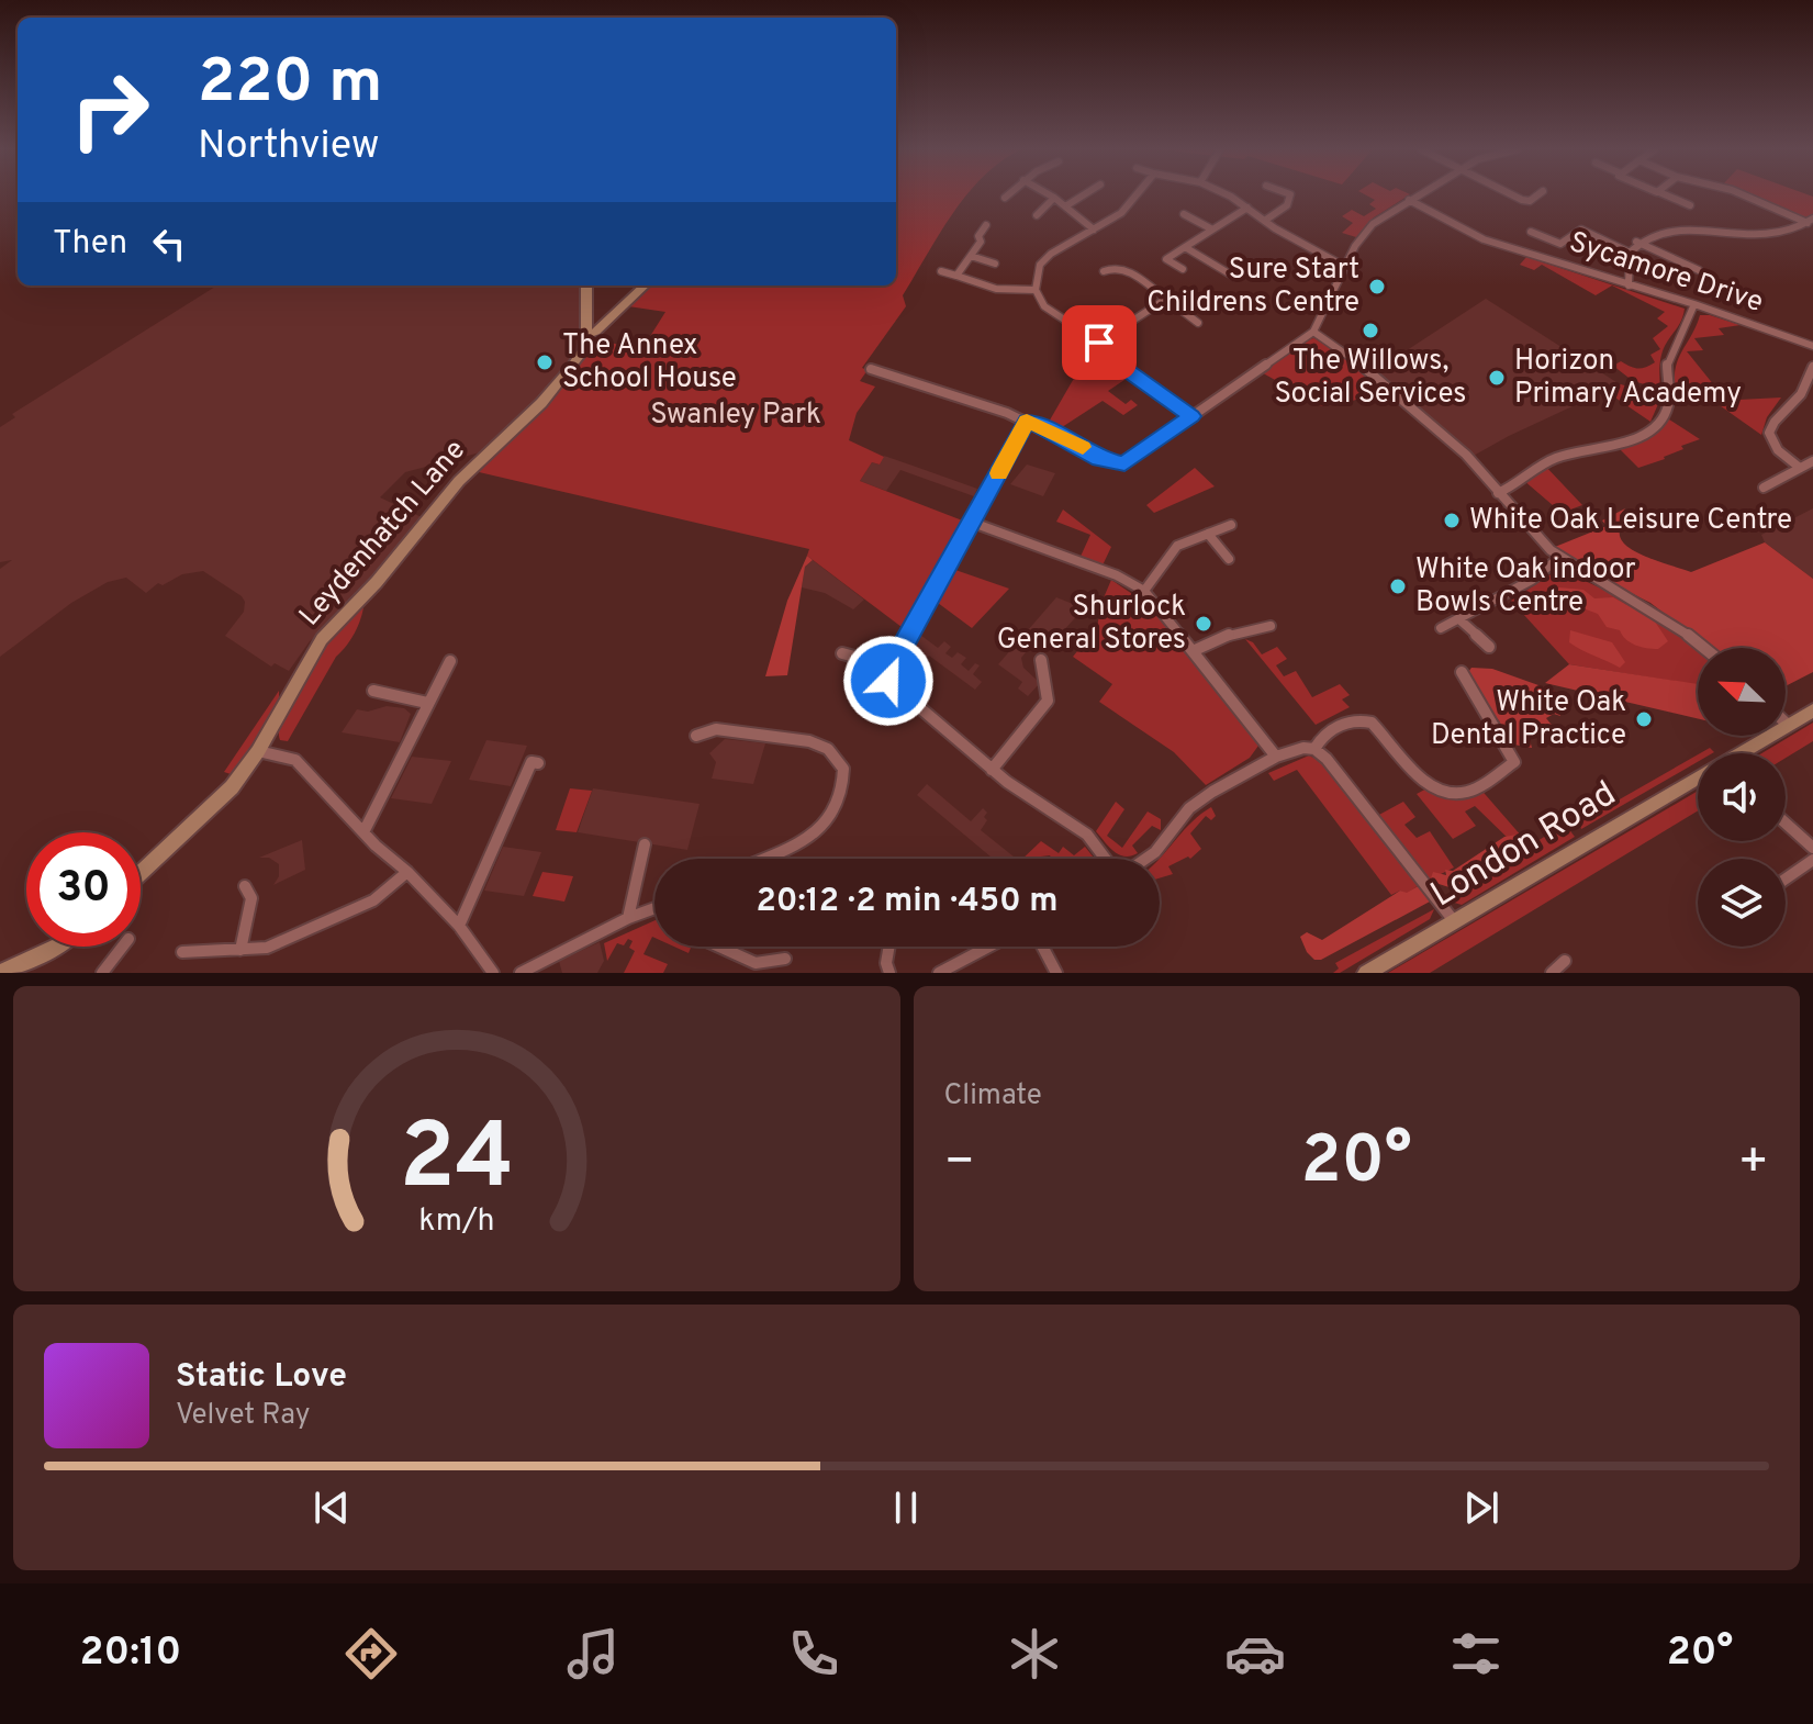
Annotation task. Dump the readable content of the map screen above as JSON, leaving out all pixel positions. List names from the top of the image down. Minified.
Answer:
{"streets":{"street":["Sycamore Drive","Leydenhatch Lane","London Road"]},"parks":["Swanley Park"],"places":["Sure Start Childrens Centre","The Willows, Social Services","The Annex School House","Horizon Primary Academy","White Oak Leisure Centre","White Oak indoor Bowls Centre","Shurlock General Stores","White Oak Dental Practice"],"north":"top left","page":{"turn":["220 m","Northview"],"then":"Then","limit":"30","trip":"20:12 · 2 min · 450 m","tile":"Climate","heat":["−","20°","+"],"song":["Static Love","Velvet Ray"],"tabs":["20:10","20°"],"gauge":["24","km/h"]}}
